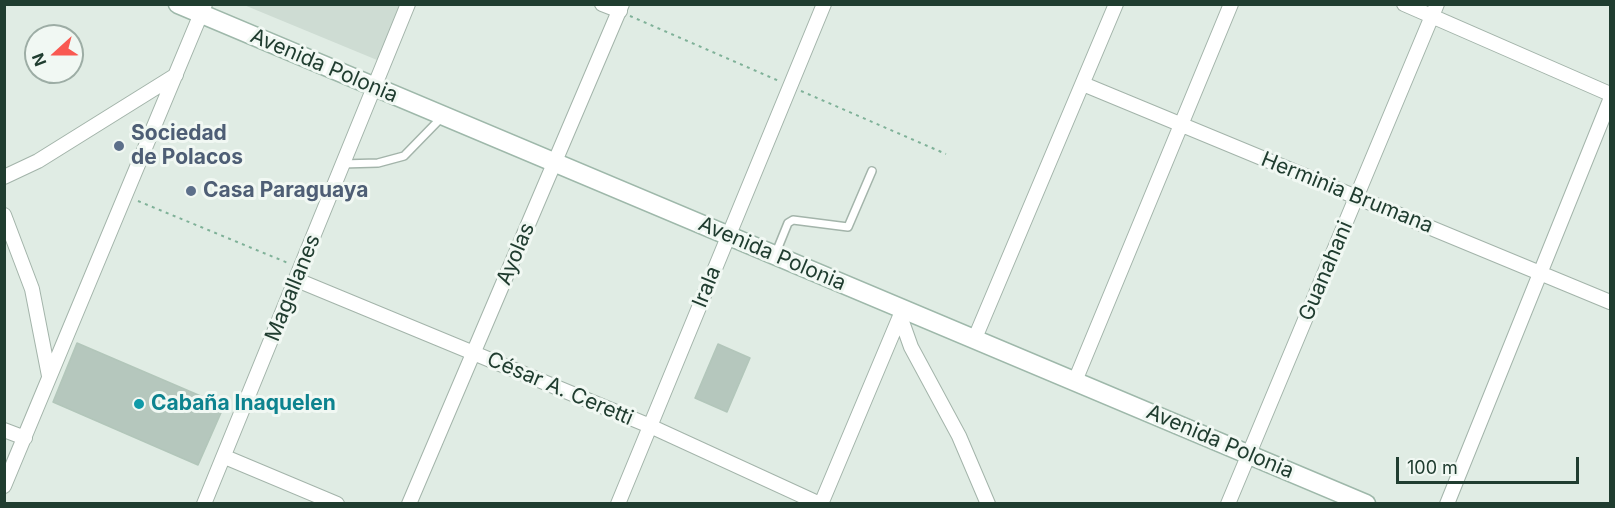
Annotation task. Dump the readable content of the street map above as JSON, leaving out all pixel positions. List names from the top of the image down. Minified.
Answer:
{"streets":{"main road":["Avenida Polonia"],"street":["Herminia Brumana","Ayolas","Guanahani","Irala","Magallanes","César A. Ceretti"]},"crossings":[["Avenida Polonia","Ayolas"],["Avenida Polonia","Guanahani"],["Avenida Polonia","Irala"],["Avenida Polonia","Magallanes"],["Herminia Brumana","Guanahani"],["Ayolas","César A. Ceretti"],["Irala","César A. Ceretti"],["Magallanes","César A. Ceretti"]],"places":["Sociedad de Polacos","Casa Paraguaya","Cabaña Inaquelen"],"scale_bar":"100 m","north":"left"}
